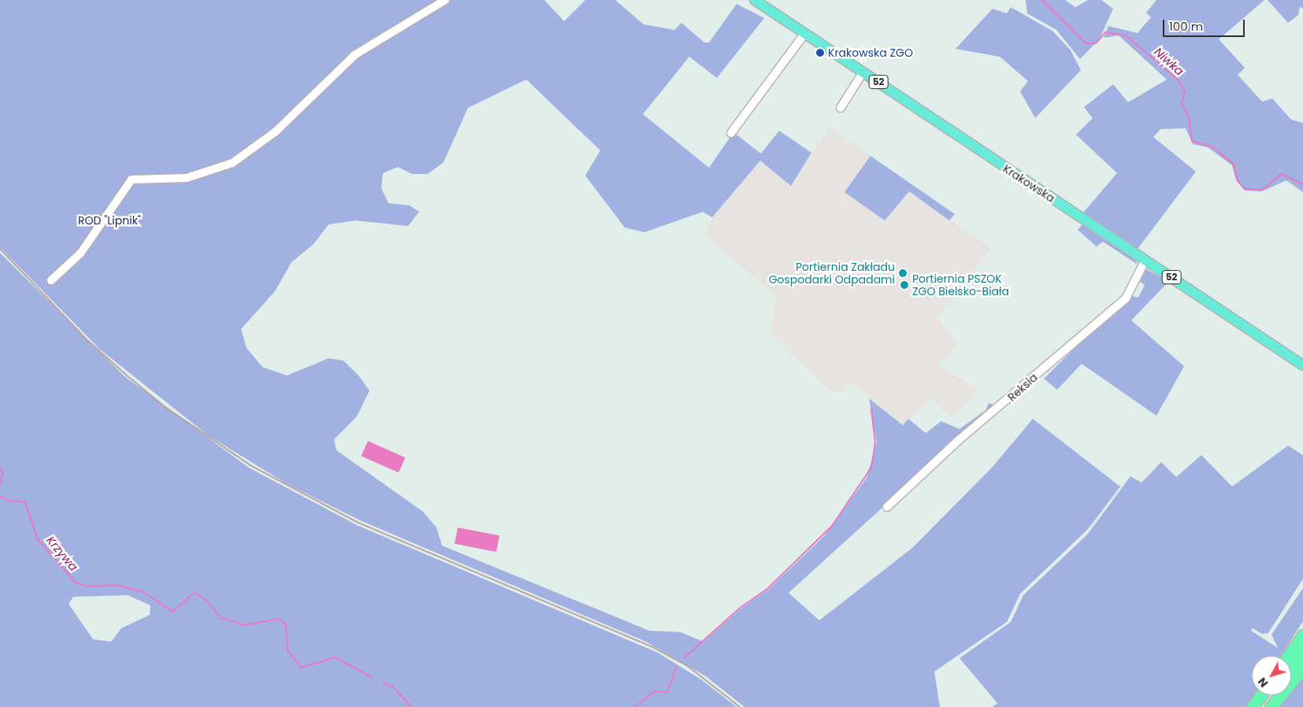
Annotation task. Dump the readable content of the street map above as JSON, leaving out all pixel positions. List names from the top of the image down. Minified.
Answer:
{"streets":{"main road":["52","Krakowska"],"street":["Reksia"]},"crossings":[["Krakowska","Reksia"]],"water":["Niwka","Krzywa"],"parks":["ROD \"Lipnik\""],"places":["Krakowska ZGO","Portiernia Zakładu Gospodarki Odpadami","Portiernia PSZOK ZGO Bielsko-Biała"],"scale_bar":"100 m","north":"bottom left"}
